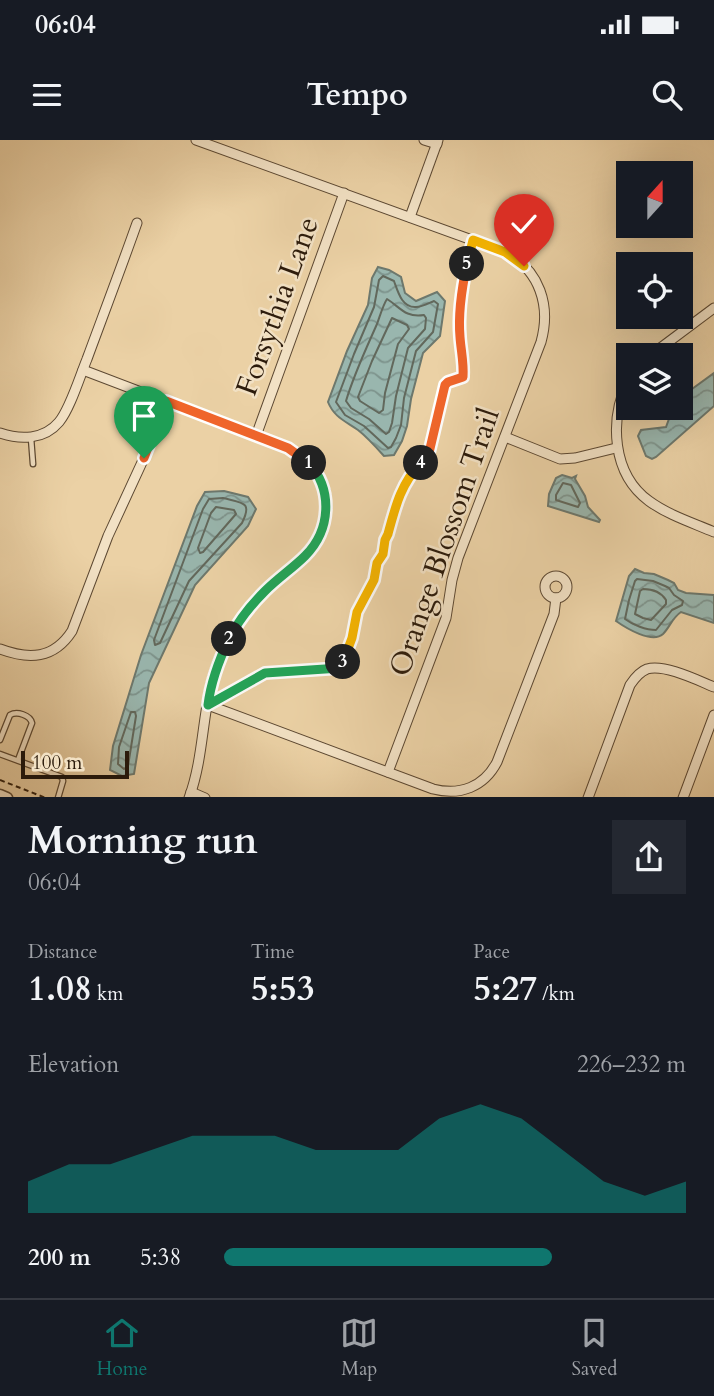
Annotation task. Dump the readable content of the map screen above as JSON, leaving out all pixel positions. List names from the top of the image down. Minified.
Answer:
{"streets":{"street":["Forsythia Lane","Orange Blossom Trail"]},"crossings":[["Forsythia Lane","Orange Blossom Trail"]],"scale_bar":"100 m","north":"top","page":{"status":"06:04","header":"Tempo","pins":["5","1","4","2","3"],"scale":"100 m","heading":["Morning run","06:04"],"stats":[["Distance","1.08 km"],["Time","5:53"],["Pace","5:27 /km"]],"chart":["Elevation","226–232 m"],"list":[{"name":"200 m","note":"5:38"}],"tabs":["Home","Map","Saved"]}}
